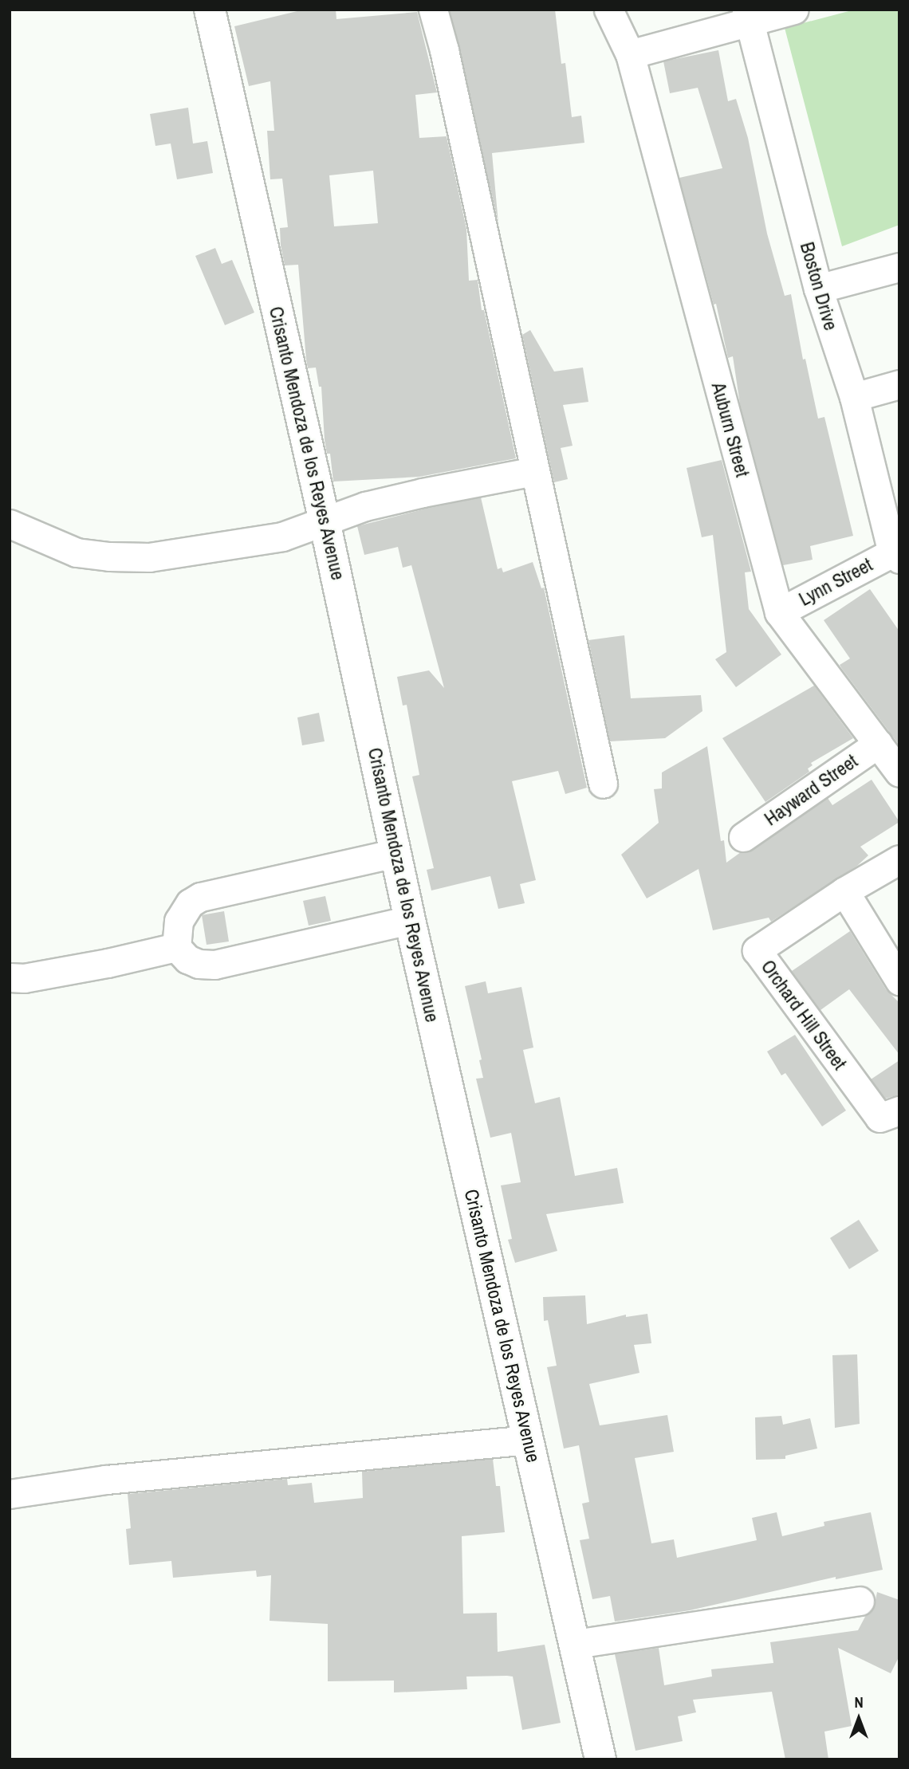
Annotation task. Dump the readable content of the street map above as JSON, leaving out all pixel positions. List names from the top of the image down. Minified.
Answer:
{"streets":{"main road":["Crisanto Mendoza de los Reyes Avenue"],"street":["Boston Drive","Auburn Street","Lynn Street","Hayward Street","Orchard Hill Street"]},"crossings":[["Boston Drive","Lynn Street"],["Auburn Street","Lynn Street"],["Auburn Street","Hayward Street"]],"north":"top"}
